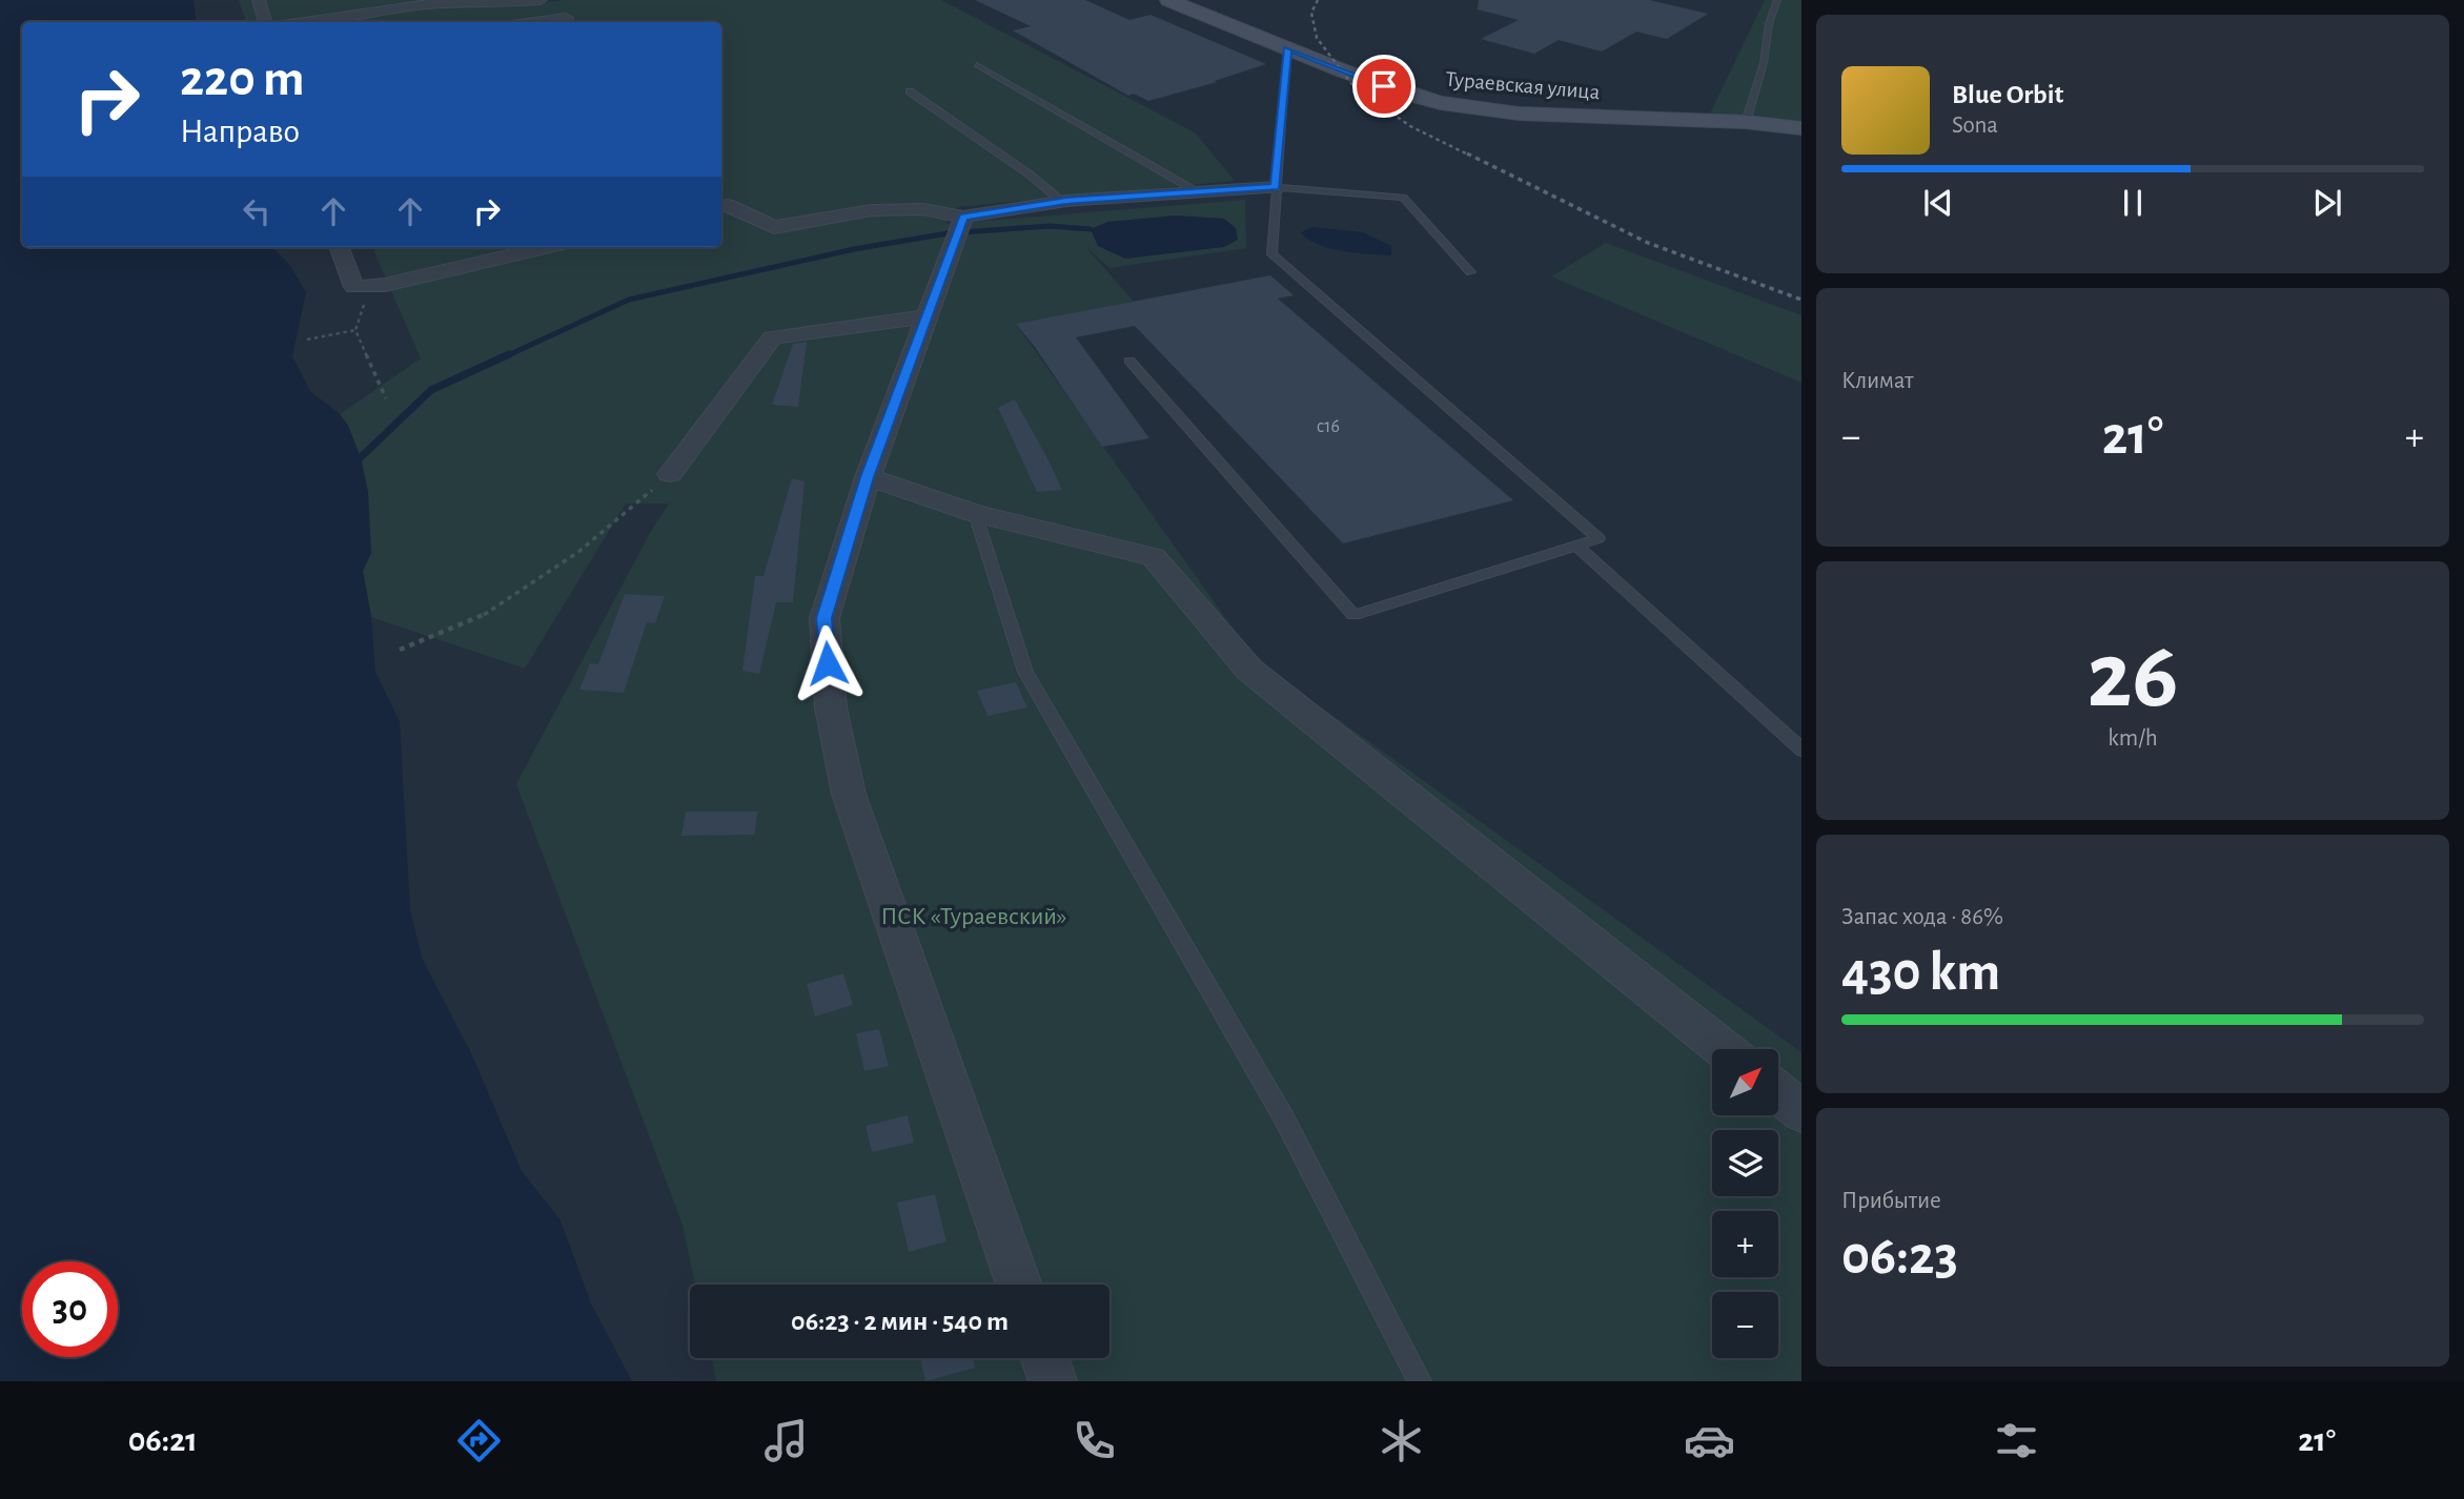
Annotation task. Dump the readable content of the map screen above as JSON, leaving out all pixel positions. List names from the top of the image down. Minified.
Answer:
{"streets":{"main road":["Тураевская улица"]},"parks":["ПСК «Тураевский»"],"house_numbers":["с16"],"north":"top right","page":{"turn":["220 m","Направо"],"song":["Blue Orbit","Sona"],"tile":["Климат",["26","km/h"],["Запас хода · 86%","430 km"],["Прибытие","06:23"]],"heat":["−","21°","+"],"map_buttons":["+","−"],"limit":"30","trip":"06:23 · 2 мин · 540 m","tabs":["06:21","21°"]}}
